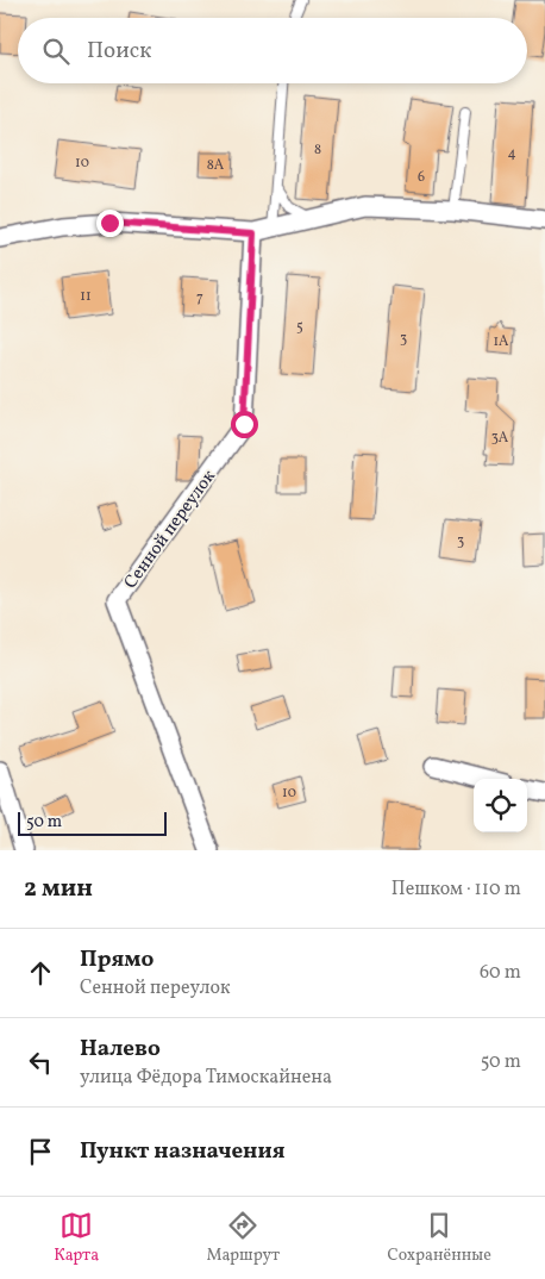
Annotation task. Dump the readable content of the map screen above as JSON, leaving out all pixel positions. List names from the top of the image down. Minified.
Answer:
{"streets":{"street":["Сенной переулок"]},"house_numbers":["8","4","10","8А","6","11","7","5","3","1А","3А","3","10"],"scale_bar":"50 m","page":{"search":"Поиск","scale":"50 m","heading":["2 мин","Пешком · 110 m"],"list":[["Прямо","Сенной переулок","60 m"],["Налево","улица Фёдора Тимоскайнена","50 m"],"Пункт назначения"],"nav":["Карта","Маршрут","Сохранённые"]}}
